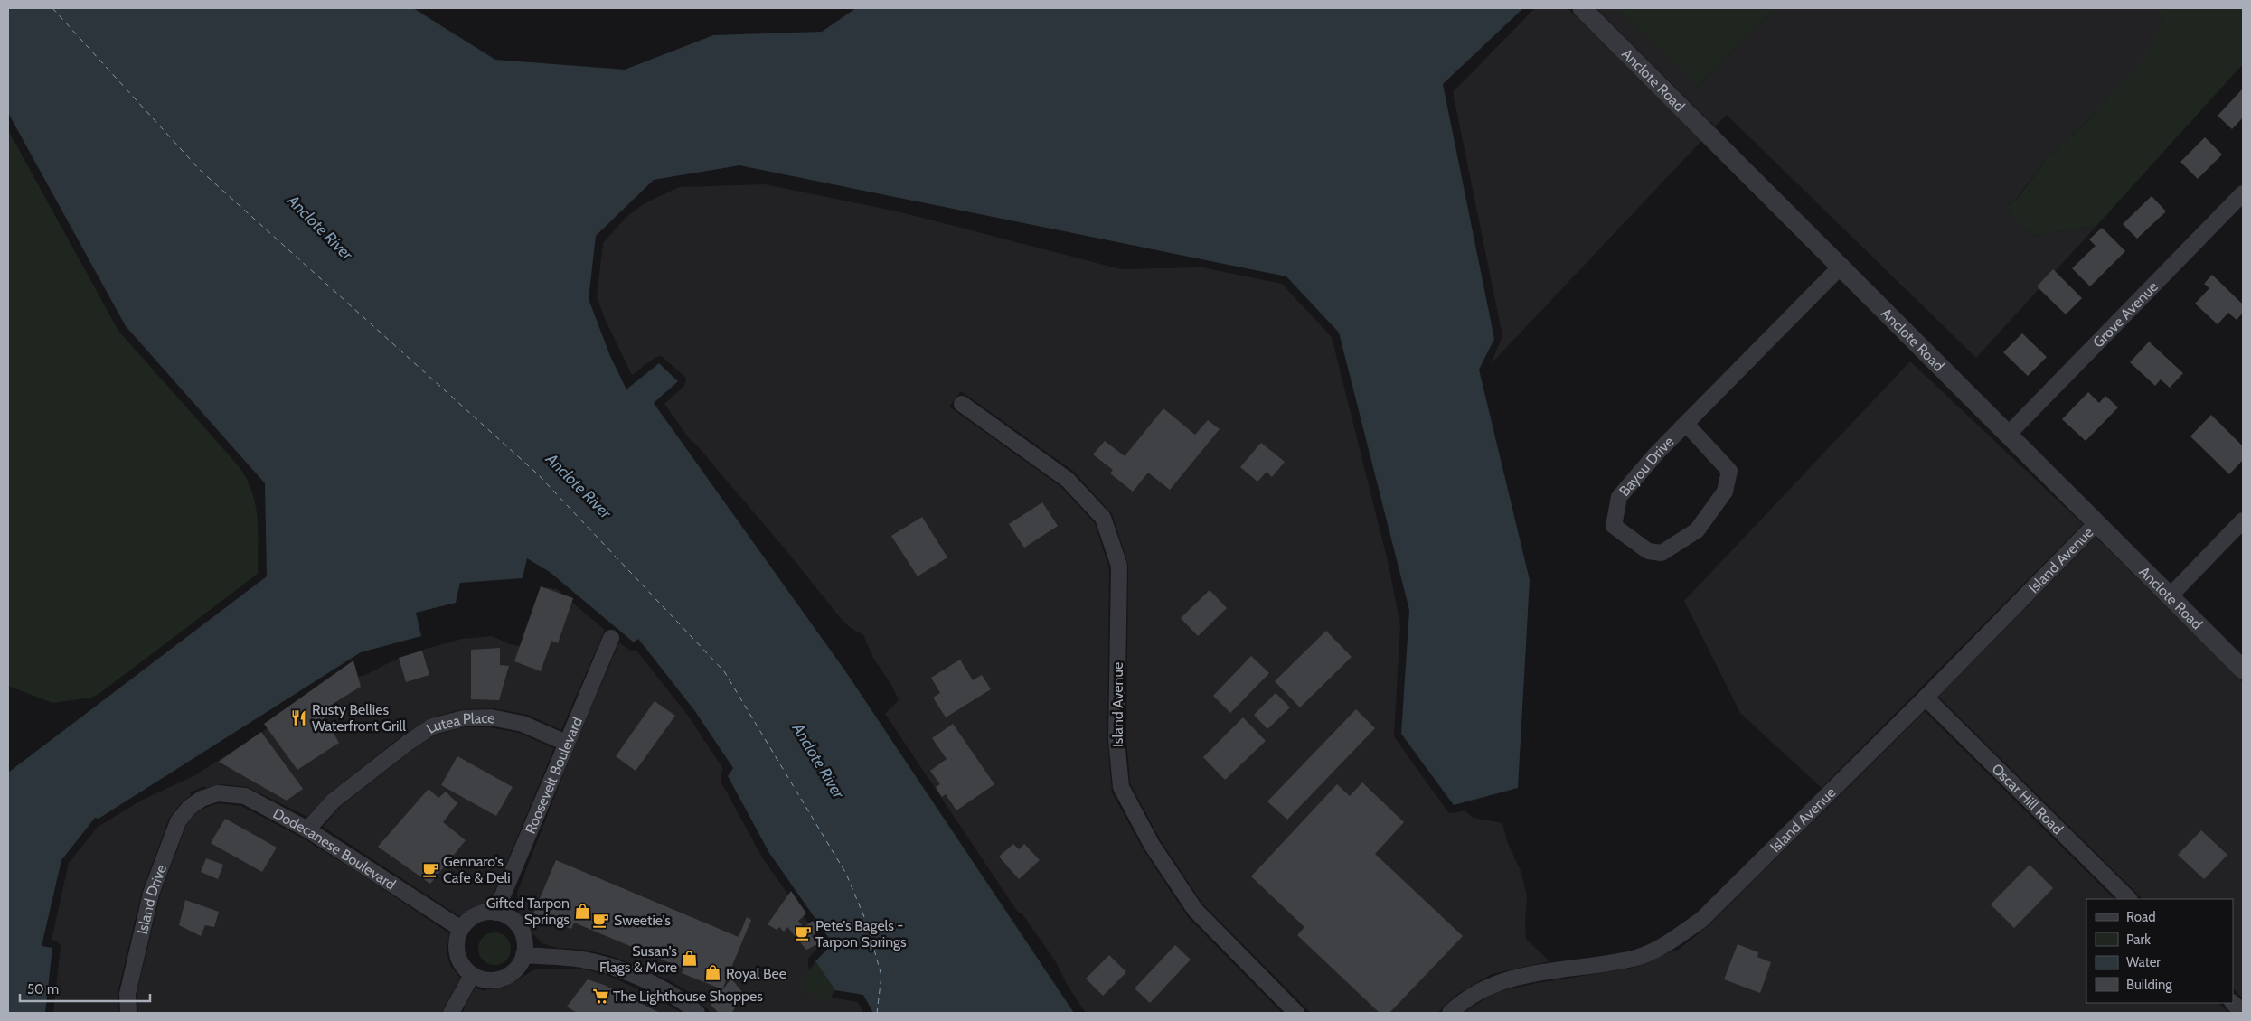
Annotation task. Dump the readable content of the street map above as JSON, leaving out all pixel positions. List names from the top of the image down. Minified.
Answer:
{"streets":{"street":["Anclote Road","Grove Avenue","Bayou Drive","Island Avenue","Lutea Place","Roosevelt Boulevard","Oscar Hill Road","Dodecanese Boulevard","Island Drive"]},"crossings":[["Anclote Road","Grove Avenue"],["Anclote Road","Bayou Drive"],["Anclote Road","Island Avenue"],["Island Avenue","Oscar Hill Road"],["Lutea Place","Roosevelt Boulevard"],["Lutea Place","Dodecanese Boulevard"],["Roosevelt Boulevard","Dodecanese Boulevard"],["Dodecanese Boulevard","Island Drive"]],"water":["Anclote River"],"places":{"restaurant":["Rusty Bellies Waterfront Grill"],"cafe":["Gennaro's Cafe & Deli","Sweetie's","Pete's Bagels - Tarpon Springs"],"shop":["Gifted Tarpon Springs","Susan's Flags & More","Royal Bee"],"supermarket":["The Lighthouse Shoppes"]},"legend":["Road","Park","Water","Building"],"scale_bar":"50 m"}
